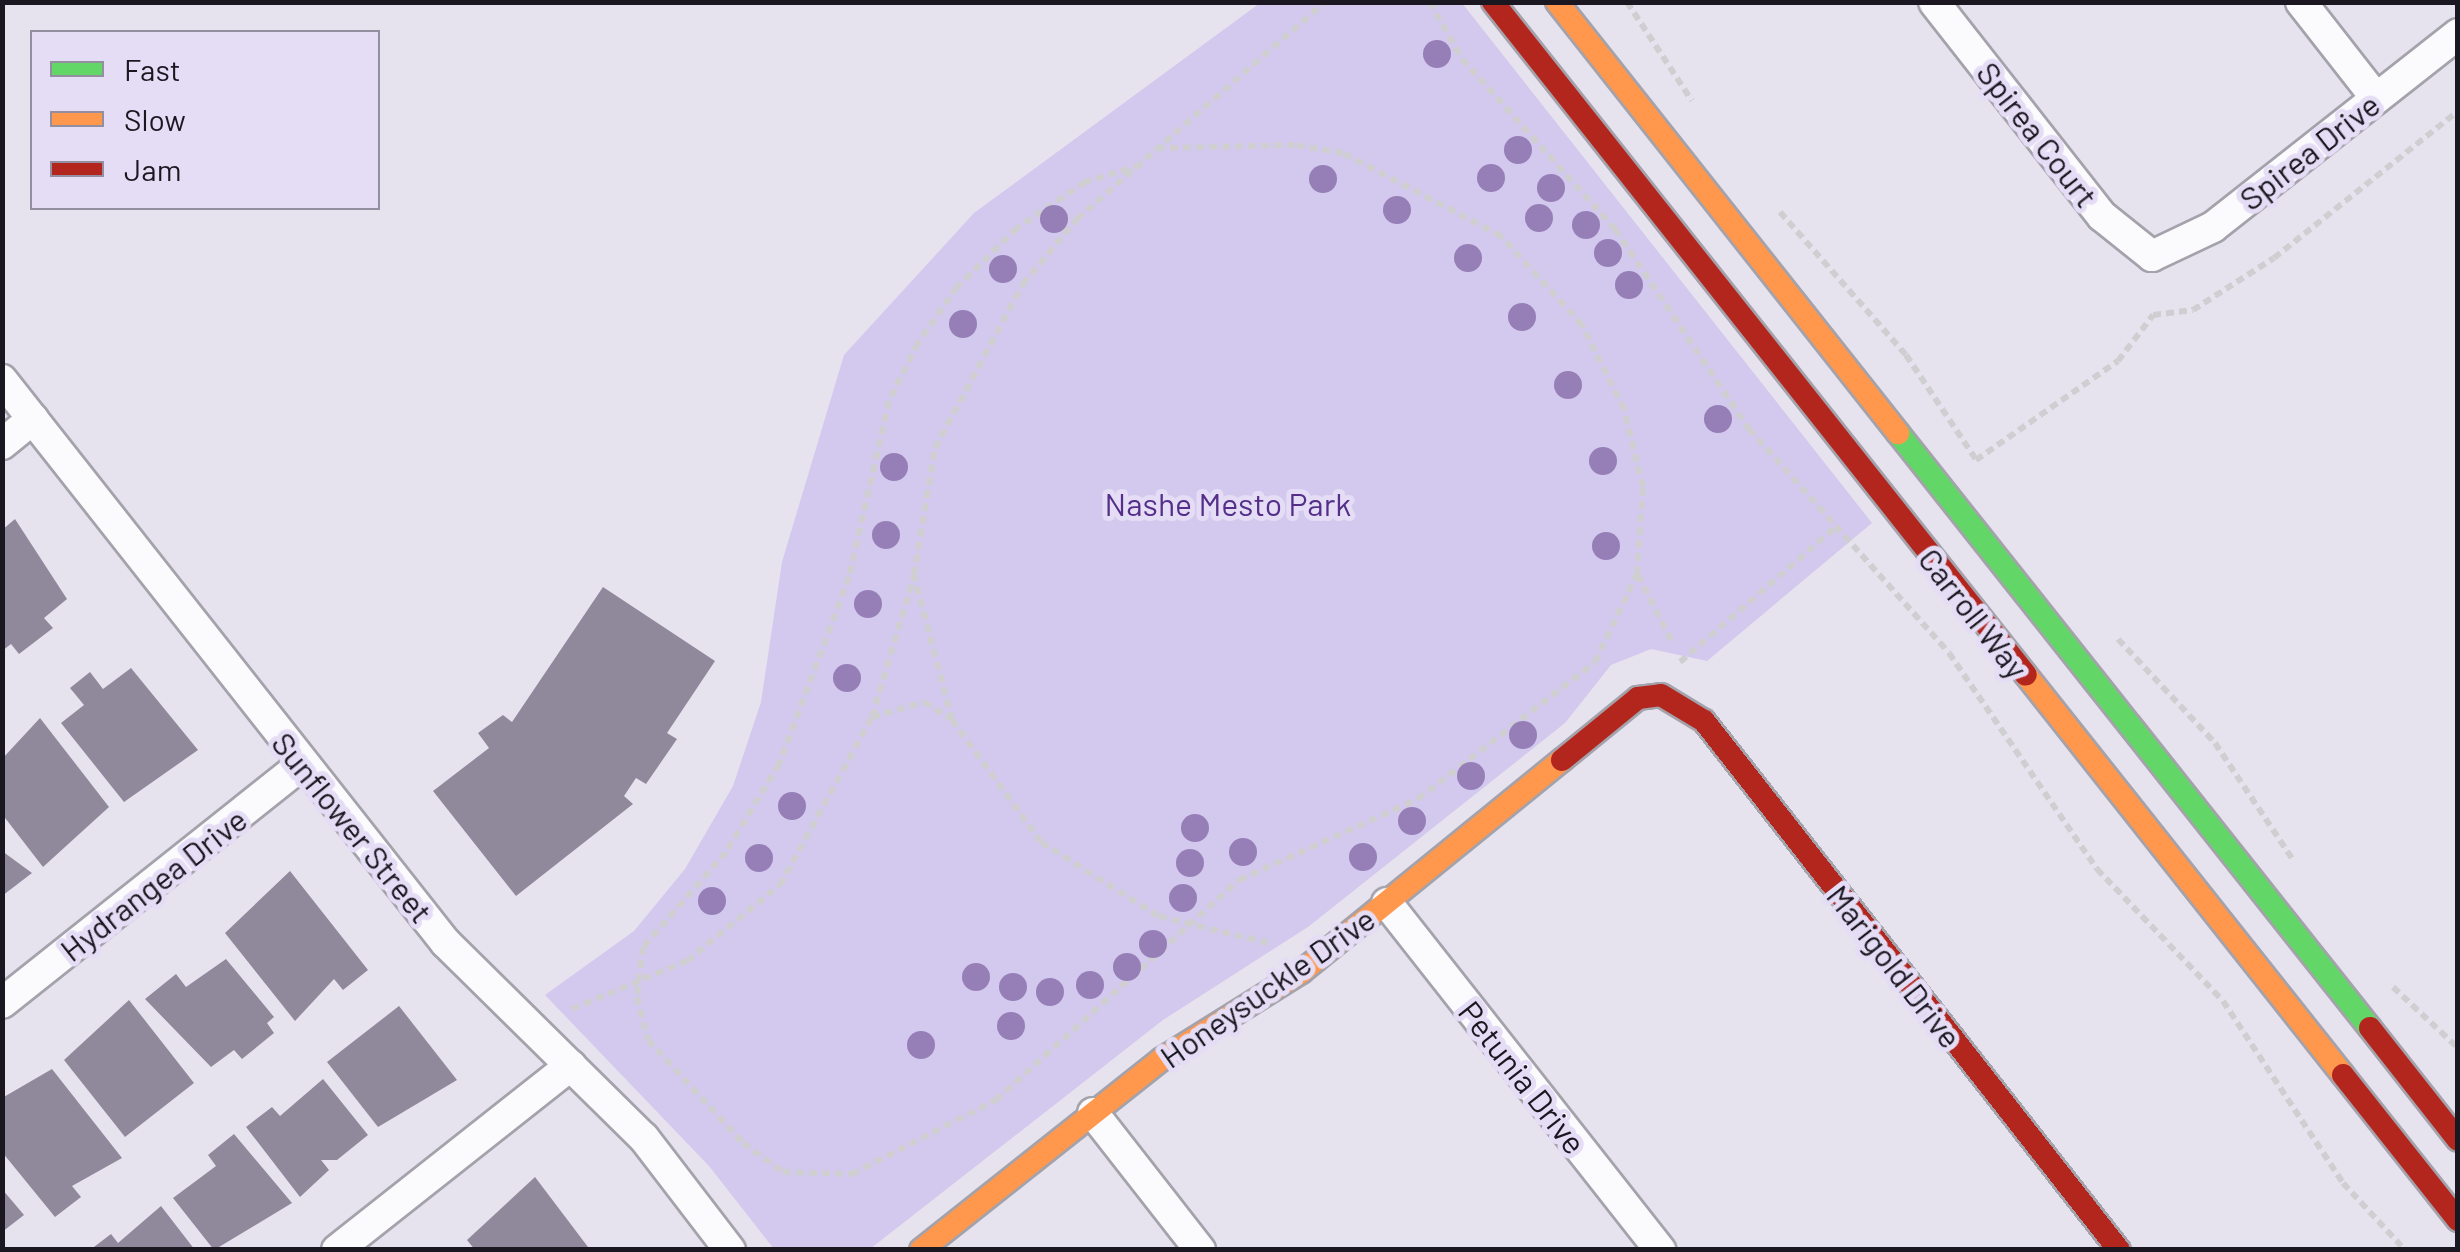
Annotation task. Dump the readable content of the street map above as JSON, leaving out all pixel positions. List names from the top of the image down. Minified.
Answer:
{"streets":{"street":["Spirea Court","Spirea Drive","Carroll Way","Sunflower Street","Hydrangea Drive","Marigold Drive","Honeysuckle Drive","Petunia Drive"]},"crossings":[["Spirea Court","Spirea Drive"],["Sunflower Street","Hydrangea Drive"],["Marigold Drive","Honeysuckle Drive"],["Honeysuckle Drive","Petunia Drive"]],"parks":["Nashe Mesto Park"],"legend":["Fast","Slow","Jam"]}
